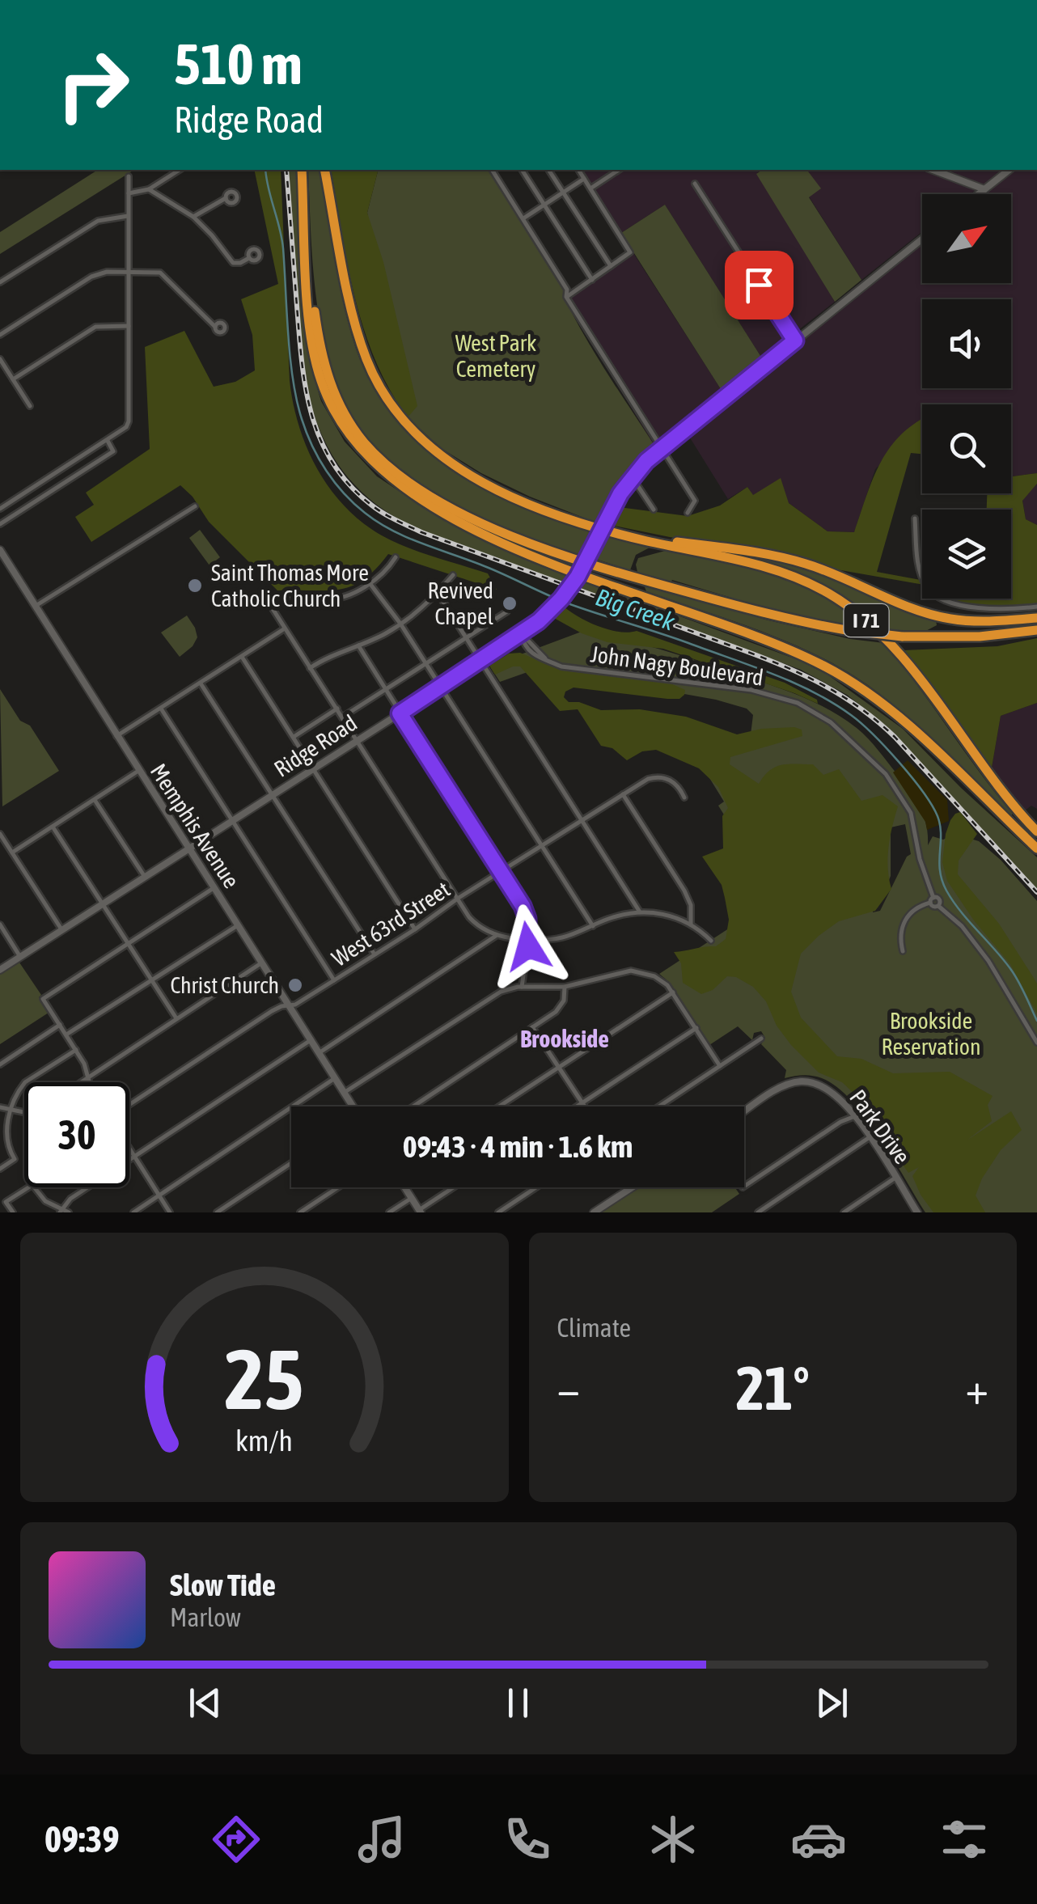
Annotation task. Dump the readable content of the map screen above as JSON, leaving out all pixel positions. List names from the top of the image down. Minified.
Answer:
{"streets":{"highway":["I 71"],"main road":["Ridge Road","Memphis Avenue","Park Drive"],"street":["John Nagy Boulevard","West 63rd Street"]},"crossings":[["John Nagy Boulevard","Ridge Road"],["Ridge Road","Memphis Avenue"],["Memphis Avenue","West 63rd Street"]],"districts":["Brookside"],"water":["Big Creek"],"parks":["West Park Cemetery","Brookside Reservation"],"places":["Saint Thomas More Catholic Church","Revived Chapel","Christ Church"],"north":"top right","page":{"turn":["510 m","Ridge Road"],"limit":"30","trip":"09:43 · 4 min · 1.6 km","tile":"Climate","heat":["−","21°","+"],"song":["Slow Tide","Marlow"],"tabs":"09:39","gauge":["25","km/h"]}}
